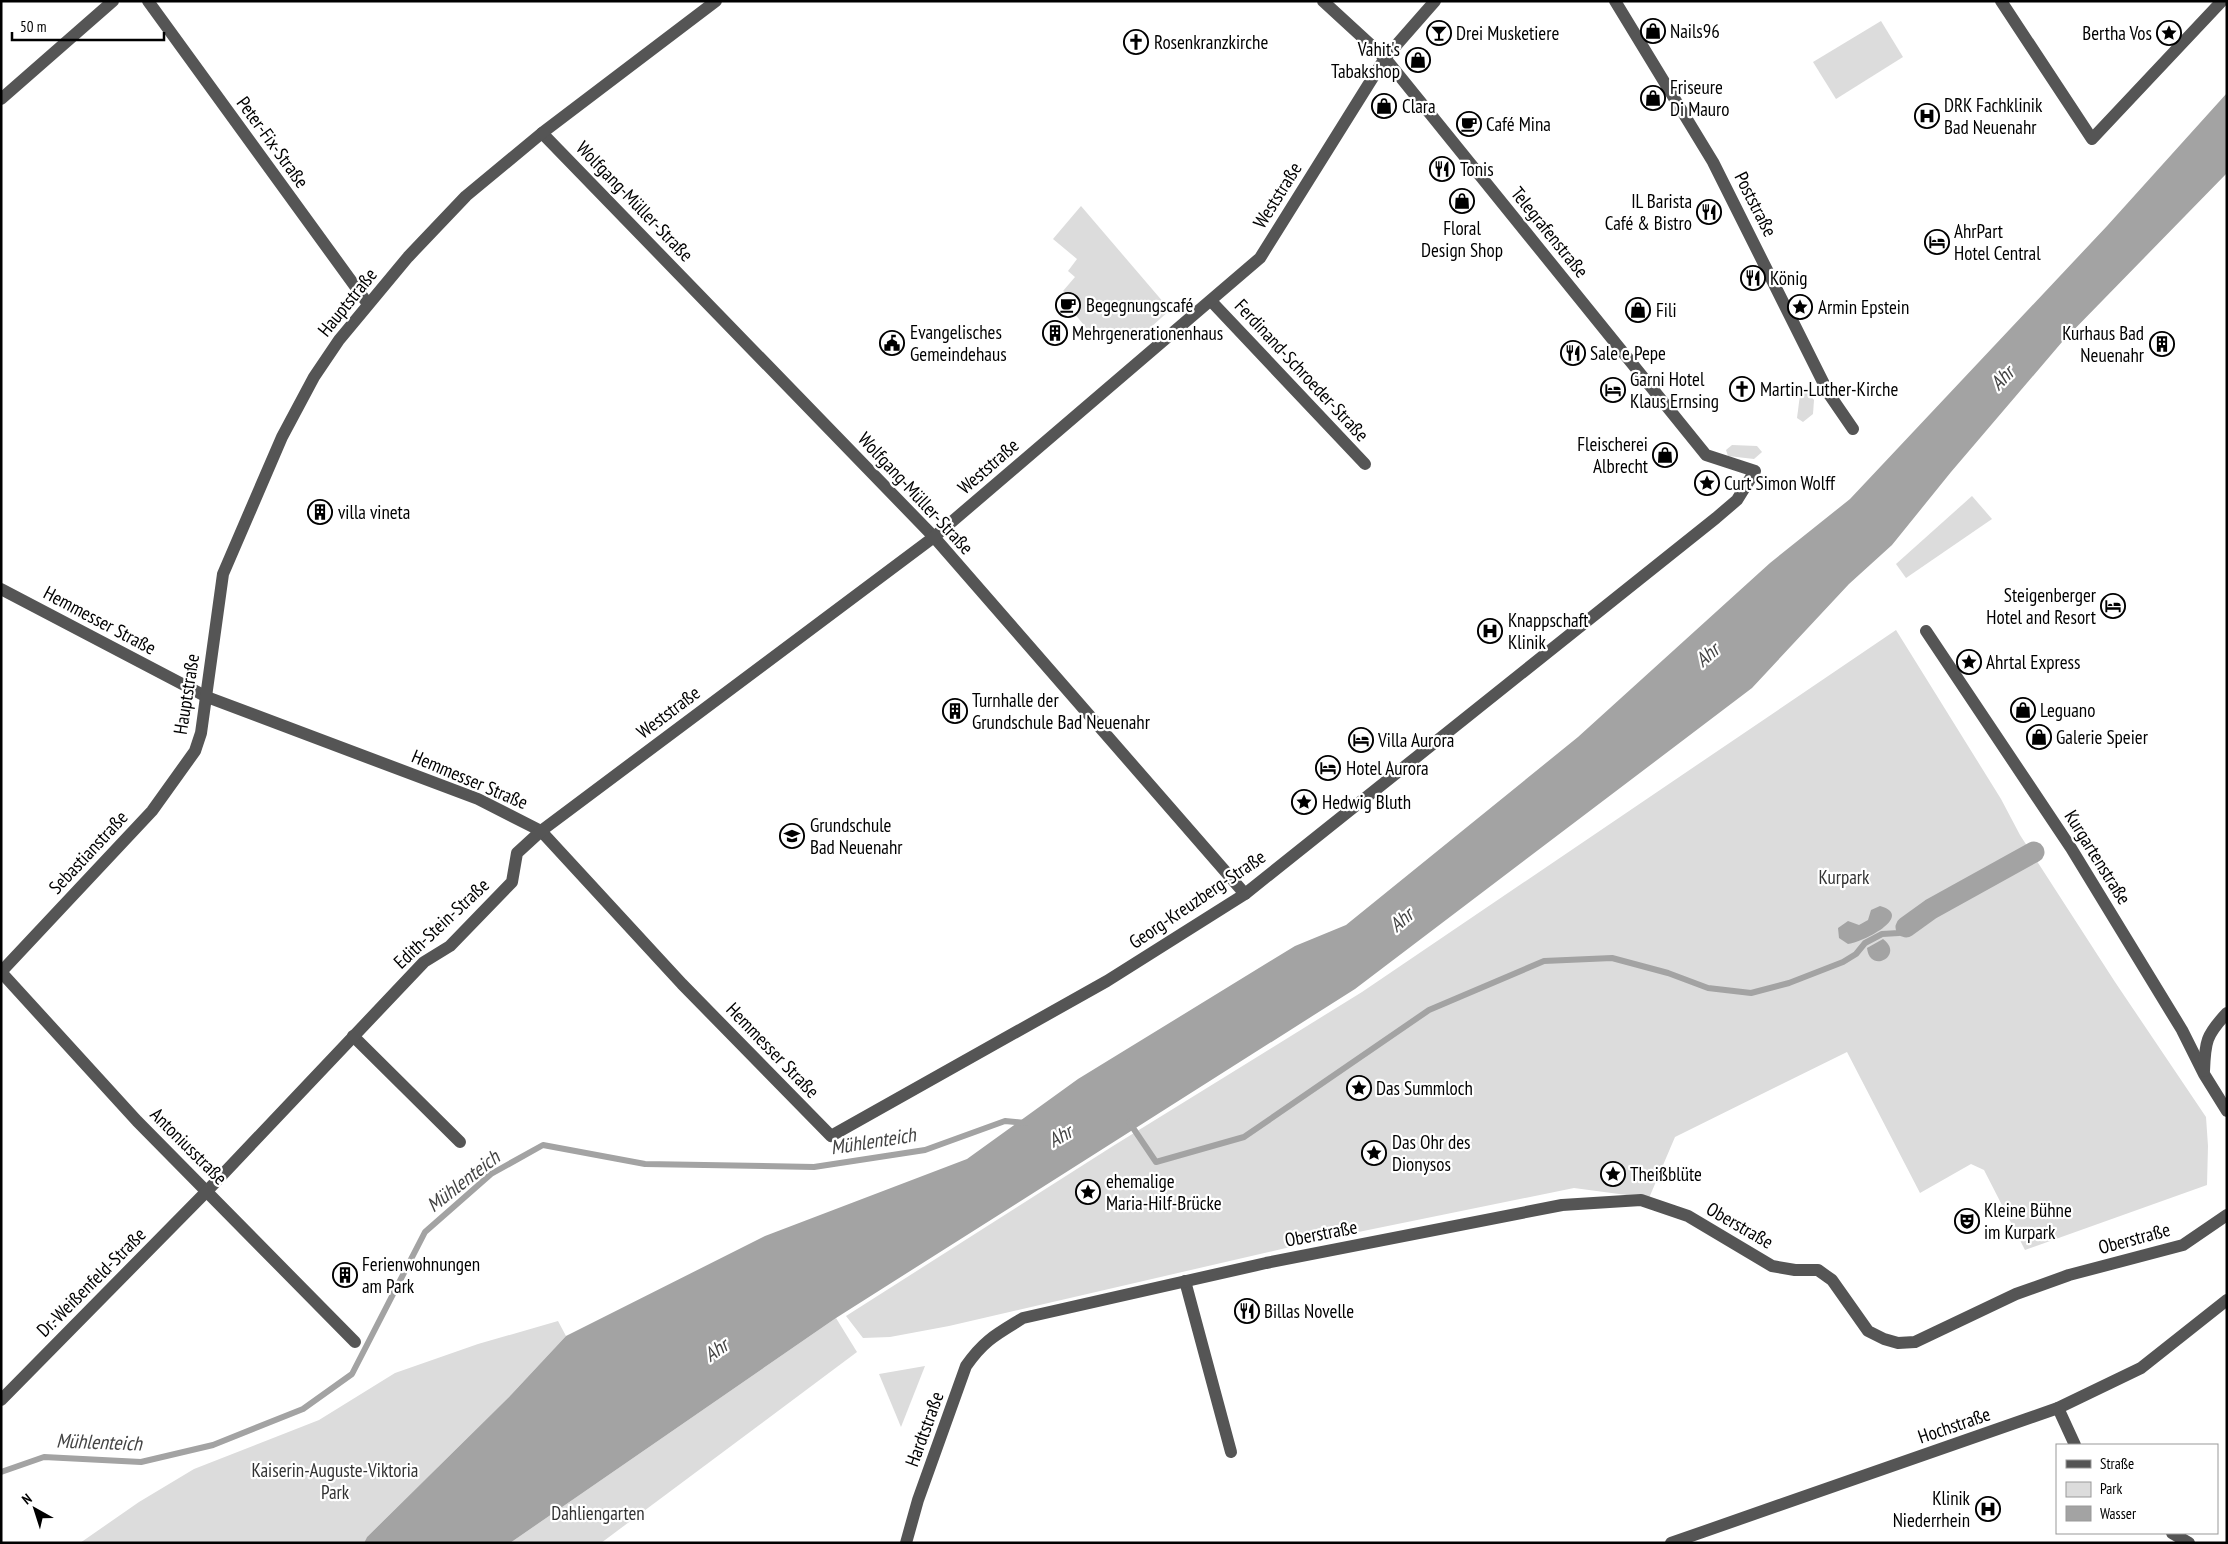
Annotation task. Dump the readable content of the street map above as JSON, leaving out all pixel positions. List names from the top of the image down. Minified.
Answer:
{"streets":{"street":["Peter-Fix-Straße","Weststraße","Wolfgang-Müller-Straße","Poststraße","Telegrafenstraße","Hauptstraße","Ferdinand-Schroeder-Straße","Hemmesser Straße","Sebastianstraße","Kurgartenstraße","Georg-Kreuzberg-Straße","Edith-Stein-Straße","Antoniusstraße","Oberstraße","Dr.-Weißenfeld-Straße","Hochstraße","Hardtstraße"]},"crossings":[["Peter-Fix-Straße","Hauptstraße"],["Weststraße","Wolfgang-Müller-Straße"],["Weststraße","Telegrafenstraße"],["Weststraße","Ferdinand-Schroeder-Straße"],["Weststraße","Hemmesser Straße"],["Weststraße","Edith-Stein-Straße"],["Wolfgang-Müller-Straße","Hauptstraße"],["Wolfgang-Müller-Straße","Georg-Kreuzberg-Straße"],["Telegrafenstraße","Georg-Kreuzberg-Straße"],["Hauptstraße","Hemmesser Straße"],["Hauptstraße","Sebastianstraße"],["Hemmesser Straße","Georg-Kreuzberg-Straße"],["Hemmesser Straße","Edith-Stein-Straße"],["Sebastianstraße","Antoniusstraße"],["Edith-Stein-Straße","Antoniusstraße"],["Edith-Stein-Straße","Dr.-Weißenfeld-Straße"],["Antoniusstraße","Dr.-Weißenfeld-Straße"],["Oberstraße","Hardtstraße"]],"water":["Ahr","Mühlenteich"],"parks":["Kurpark","Kaiserin-Auguste-Viktoria Park","Dahliengarten"],"places":{"shop":["Nails96","Vahit's Tabakshop","Friseure Di Mauro","Clara","Floral Design Shop","Fili","Fleischerei Albrecht","Leguano","Galerie Speier"],"bar":["Drei Musketiere"],"place":["Bertha Vos","Armin Epstein","Curt Simon Wolff","Ahrtal Express","Hedwig Bluth","Das Summloch","Das Ohr des Dionysos","Theißblüte","ehemalige Maria-Hilf-Brücke"],"church":["Rosenkranzkirche","Martin-Luther-Kirche"],"hospital":["DRK Fachklinik Bad Neuenahr","Knappschaft Klinik","Klinik Niederrhein"],"cafe":["Café Mina","Begegnungscafé"],"restaurant":["Tonis","IL Barista Café & Bistro","König","Sale e Pepe","Billas Novelle"],"hotel":["AhrPart Hotel Central","Garni Hotel Klaus Ernsing","Steigenberger Hotel and Resort","Villa Aurora","Hotel Aurora"],"building":["Mehrgenerationenhaus","Kurhaus Bad Neuenahr","villa vineta","Turnhalle der Grundschule Bad Neuenahr","Ferienwohnungen am Park"],"public building":["Evangelisches Gemeindehaus"],"school or university":["Grundschule Bad Neuenahr"],"theatre":["Kleine Bühne im Kurpark"]},"legend":["Straße","Park","Wasser"],"scale_bar":"50 m","north":"top left"}
